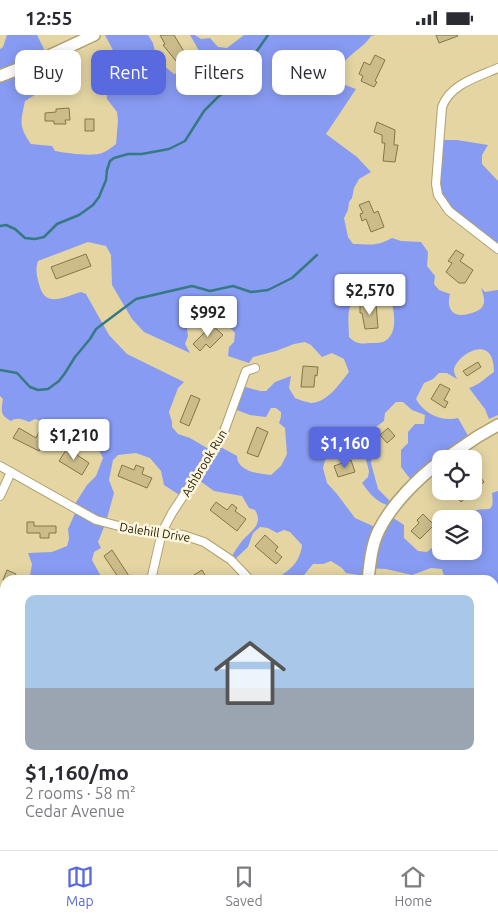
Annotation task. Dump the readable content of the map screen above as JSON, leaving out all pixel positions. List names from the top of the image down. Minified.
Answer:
{"streets":{"street":["Ashbrook Run","Dalehill Drive"]},"crossings":[["Ashbrook Run","Dalehill Drive"]],"page":{"status":"12:55","chip":["Buy","Rent","Filters","New"],"price":["$2,570","$992","$1,210","$1,160"],"list":[{"name":"$1,160/mo","note":"2 rooms · 58 m² · Cedar Avenue"}],"tabs":["Map","Saved","Home"]}}
